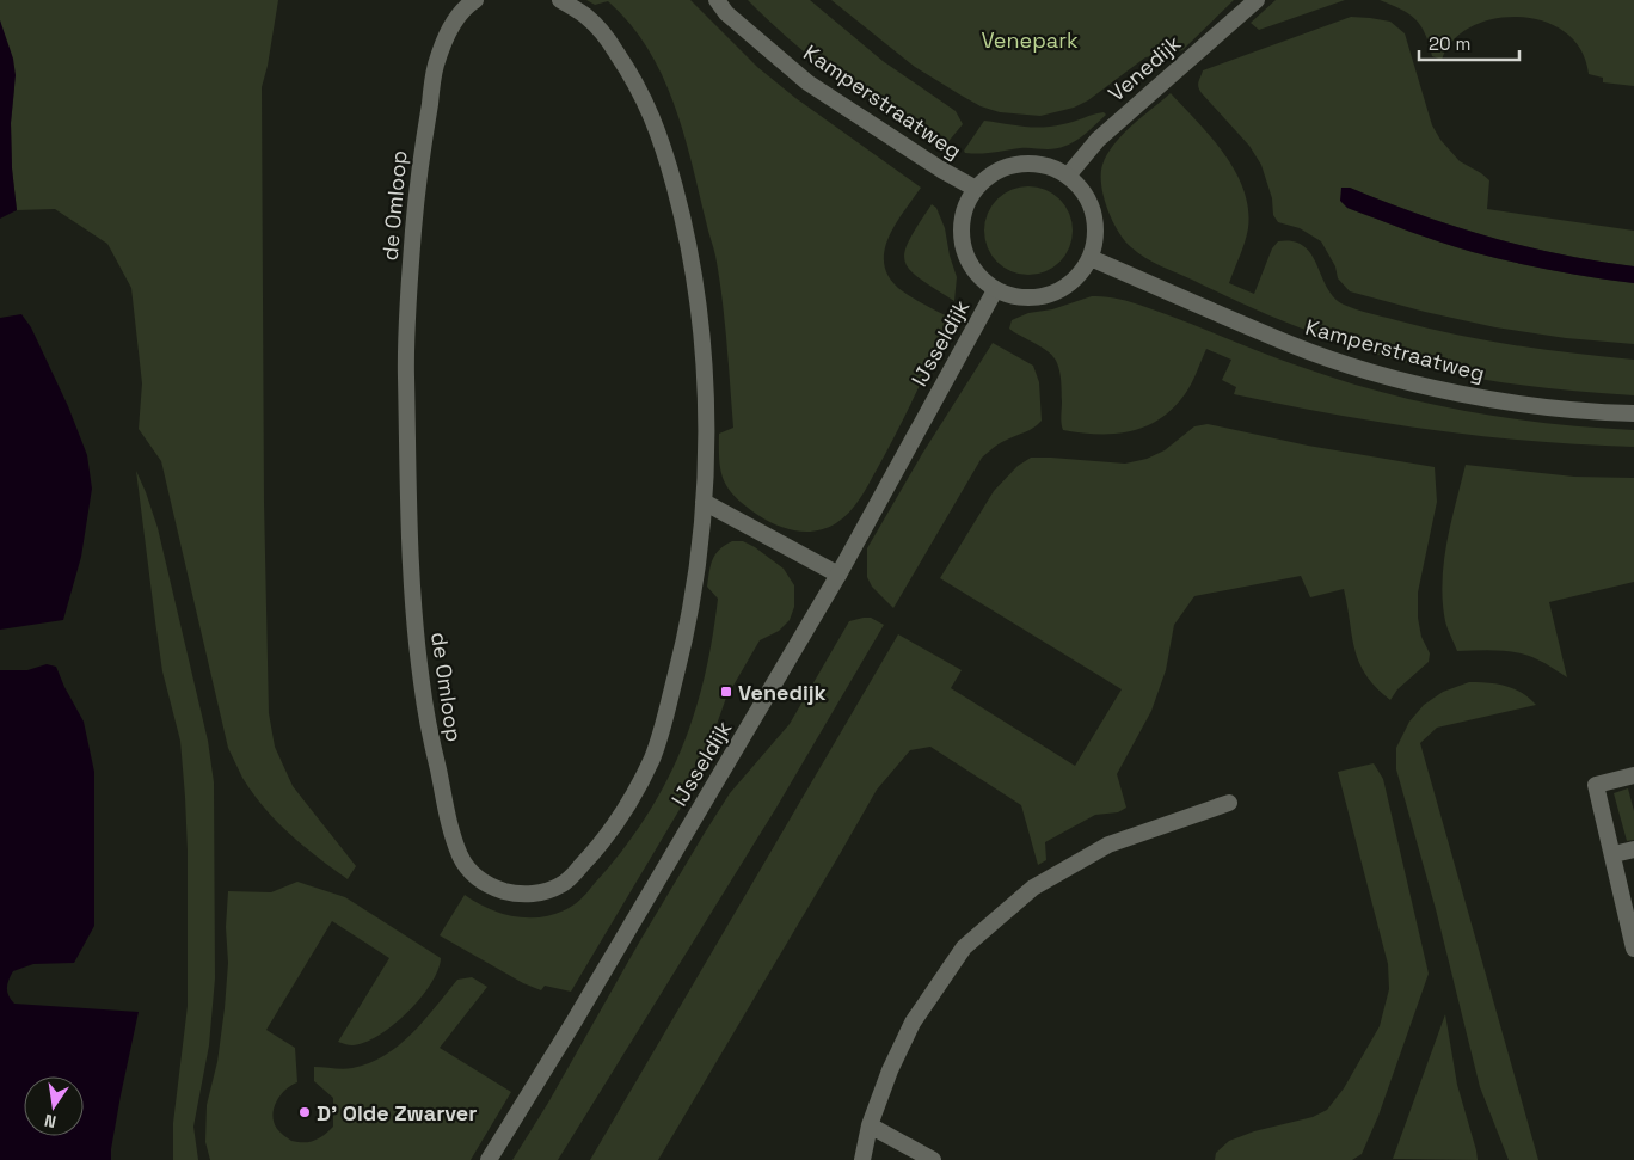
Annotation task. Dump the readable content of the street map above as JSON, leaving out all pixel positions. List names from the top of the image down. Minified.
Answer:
{"streets":{"street":["Venedijk","Kamperstraatweg","de Omloop","IJsseldijk"]},"crossings":[["Venedijk","Kamperstraatweg"],["Venedijk","IJsseldijk"],["Kamperstraatweg","IJsseldijk"]],"parks":["Venepark"],"places":{"transit":["Venedijk"],"other":["D' Olde Zwarver"]},"scale_bar":"20 m","north":"bottom"}
